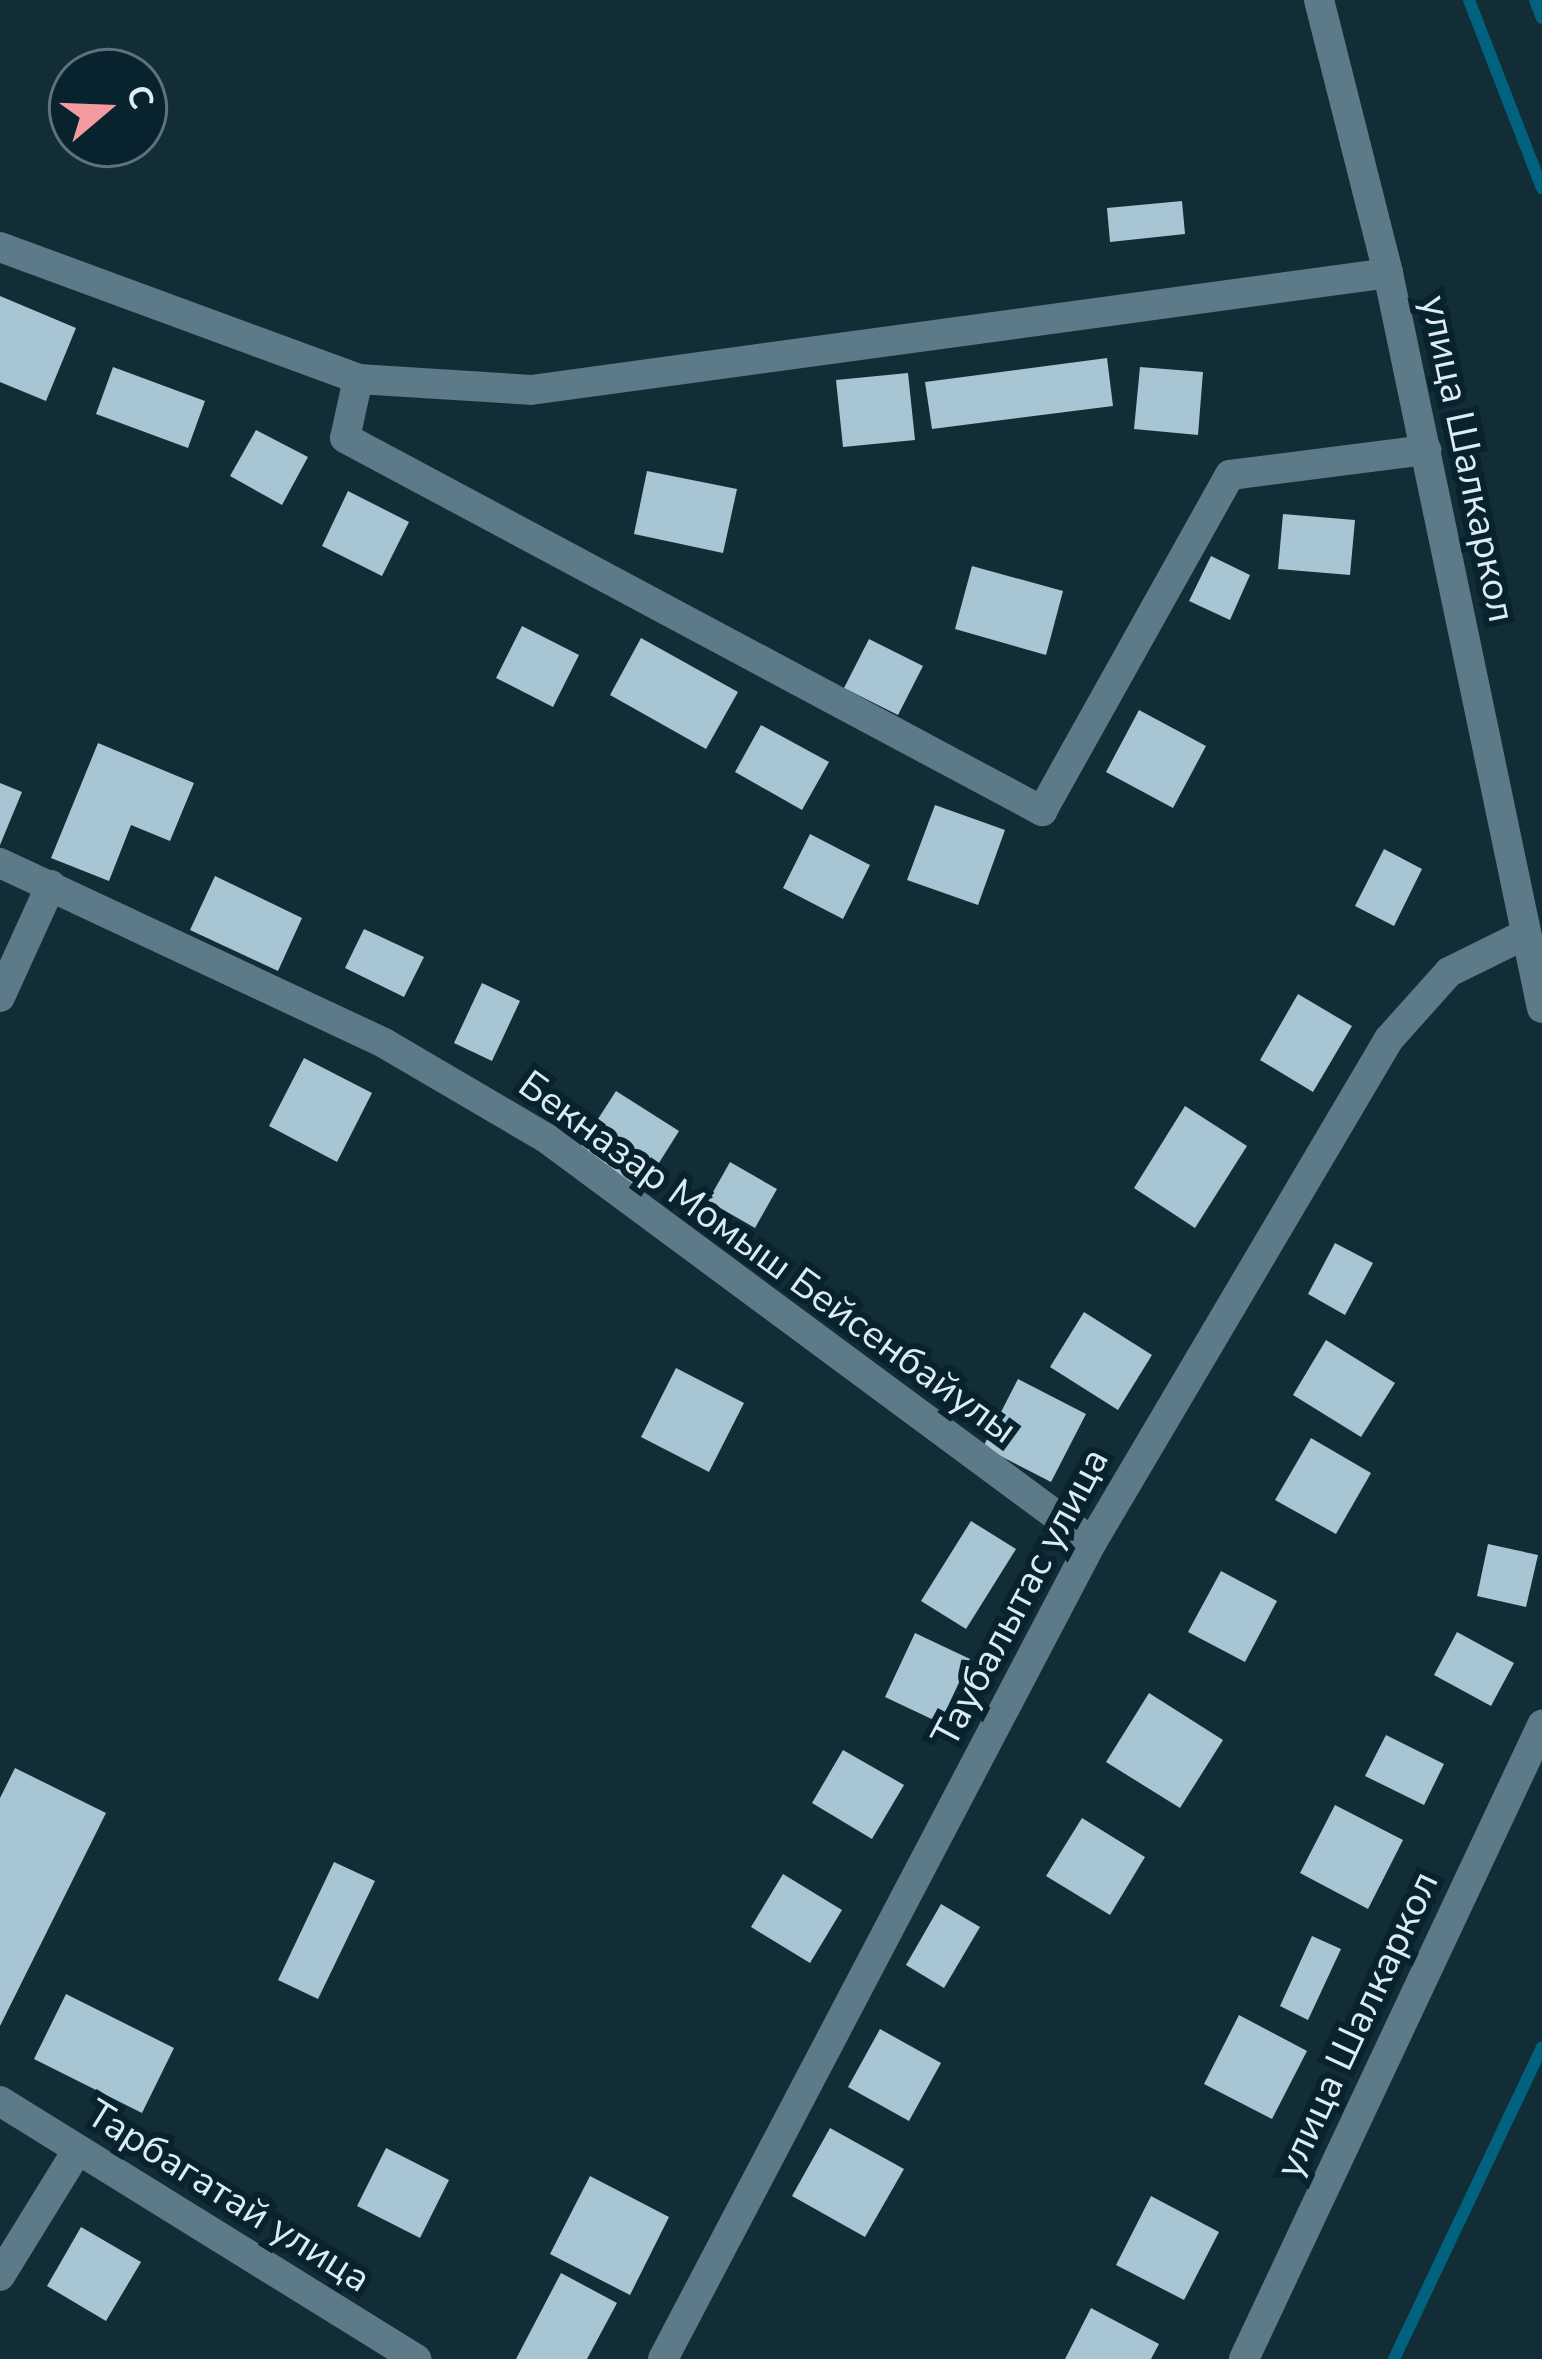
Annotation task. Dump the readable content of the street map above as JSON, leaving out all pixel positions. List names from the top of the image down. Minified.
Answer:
{"streets":{"street":["улица Шалкаркол","Бекназар Момыш Бейсенбайулы","Таубалытас улица","Тарбагатай улица"]},"crossings":[["улица Шалкаркол","Таубалытас улица"],["Бекназар Момыш Бейсенбайулы","Таубалытас улица"]],"north":"right"}
